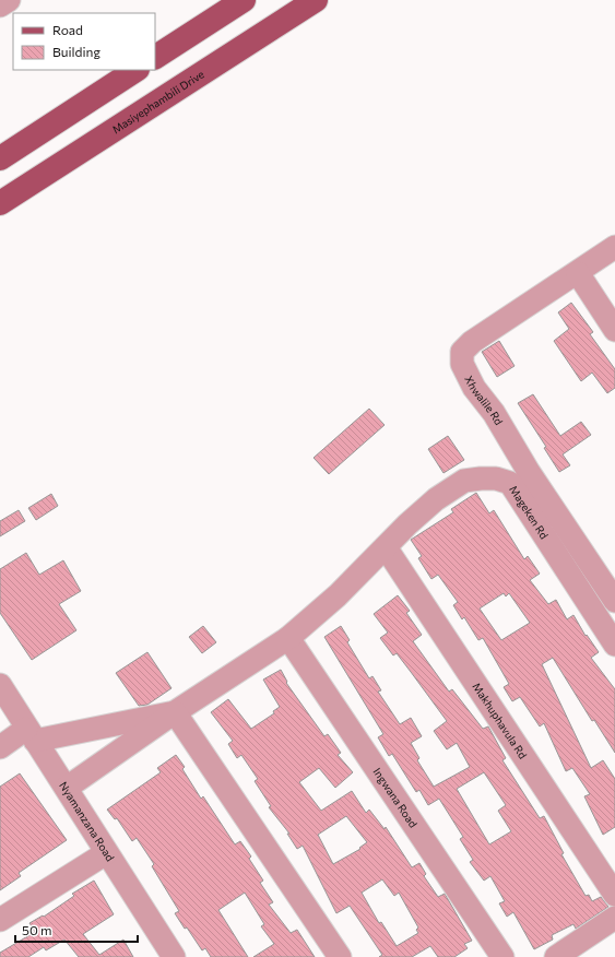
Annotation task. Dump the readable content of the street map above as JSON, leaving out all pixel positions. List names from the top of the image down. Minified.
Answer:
{"streets":{"main road":["Masiyephambili Drive"],"street":["Xhwalile Rd","Mageken Rd","Makhuphavula Rd","Ingwana Road","Nyamanzana Road"]},"crossings":[["Mageken Rd","Makhuphavula Rd"],["Mageken Rd","Ingwana Road"],["Mageken Rd","Nyamanzana Road"]],"legend":["Road","Building"],"scale_bar":"50 m"}
